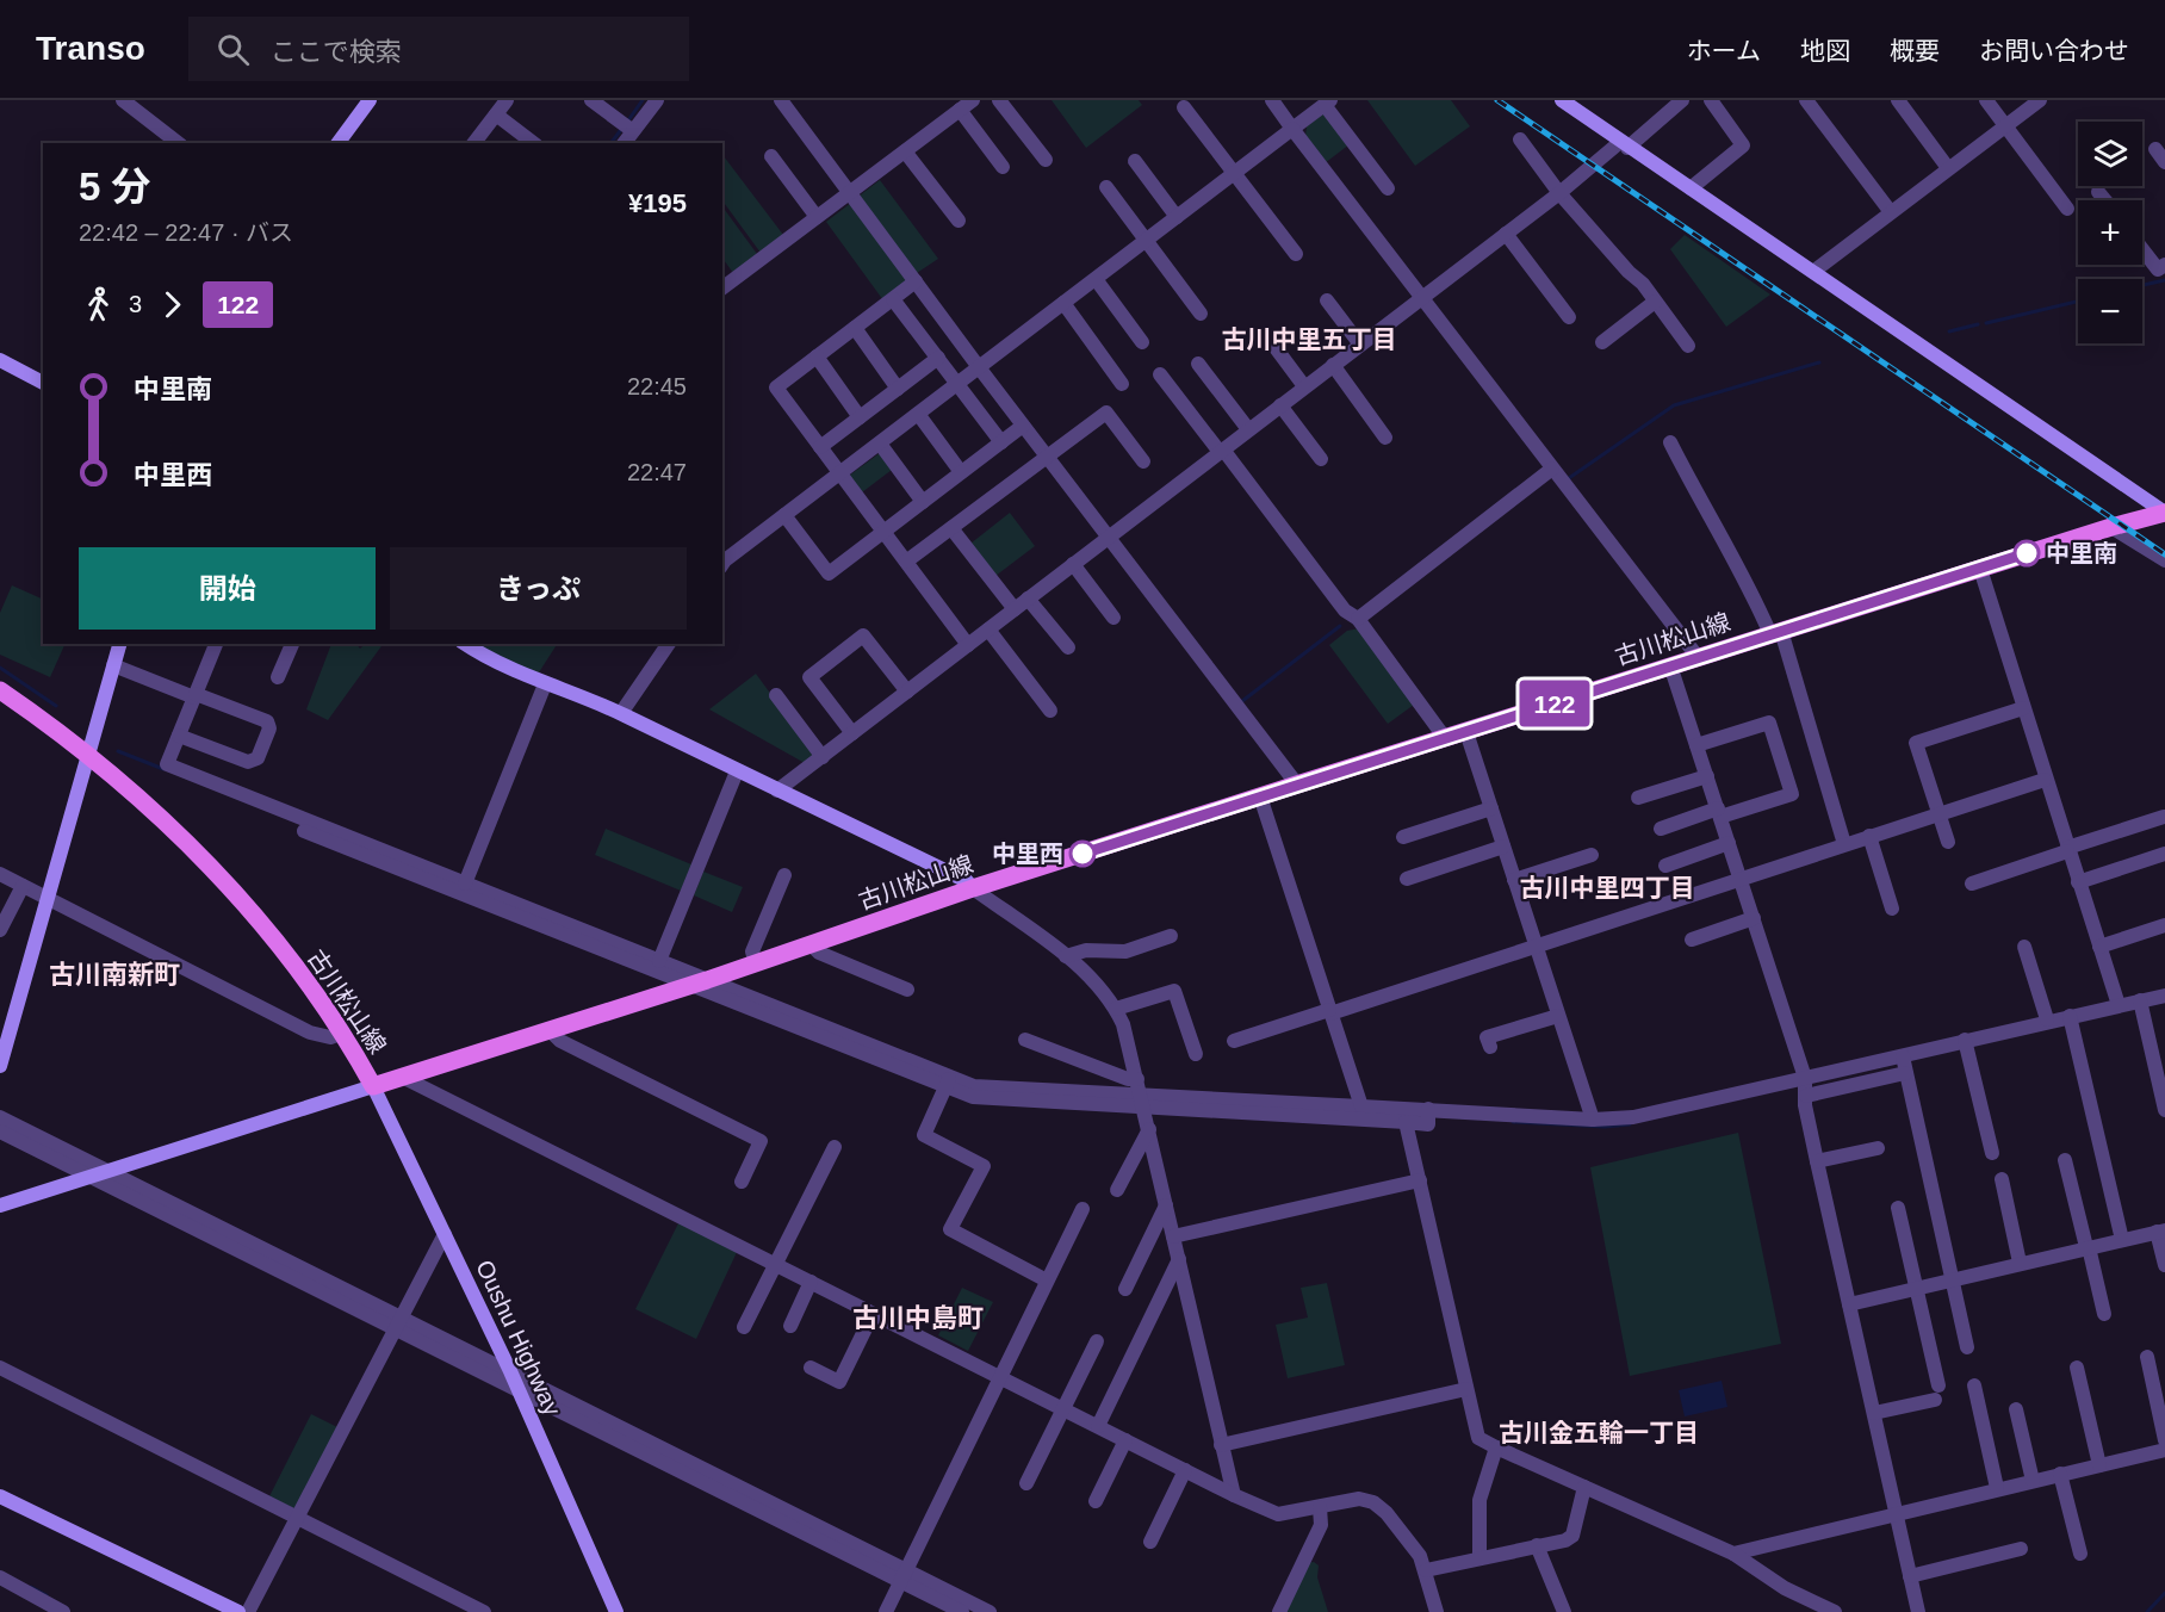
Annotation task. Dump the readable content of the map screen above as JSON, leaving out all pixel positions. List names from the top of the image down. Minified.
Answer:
{"streets":{"main road":["古川松山線"],"street":["Oushu Highway"]},"crossings":[["古川松山線","Oushu Highway"]],"districts":["古川中里五丁目","古川中里四丁目","古川南新町","古川中島町","古川金五輪一丁目"],"places":["中里南","中里西"],"lines":["bus line 122"],"page":{"header":"Transo","search":"ここで検索","nav":["ホーム","地図","概要","お問い合わせ"],"on_map":"122","map_buttons":["+","−"],"heading":["5 分","22:42 – 22:47 · バス","¥195"],"legs":["3","122"],"list":[{"name":"中里南","value":"22:45"},{"name":"中里西","value":"22:47"}],"buttons":["開始","きっぷ"]}}
